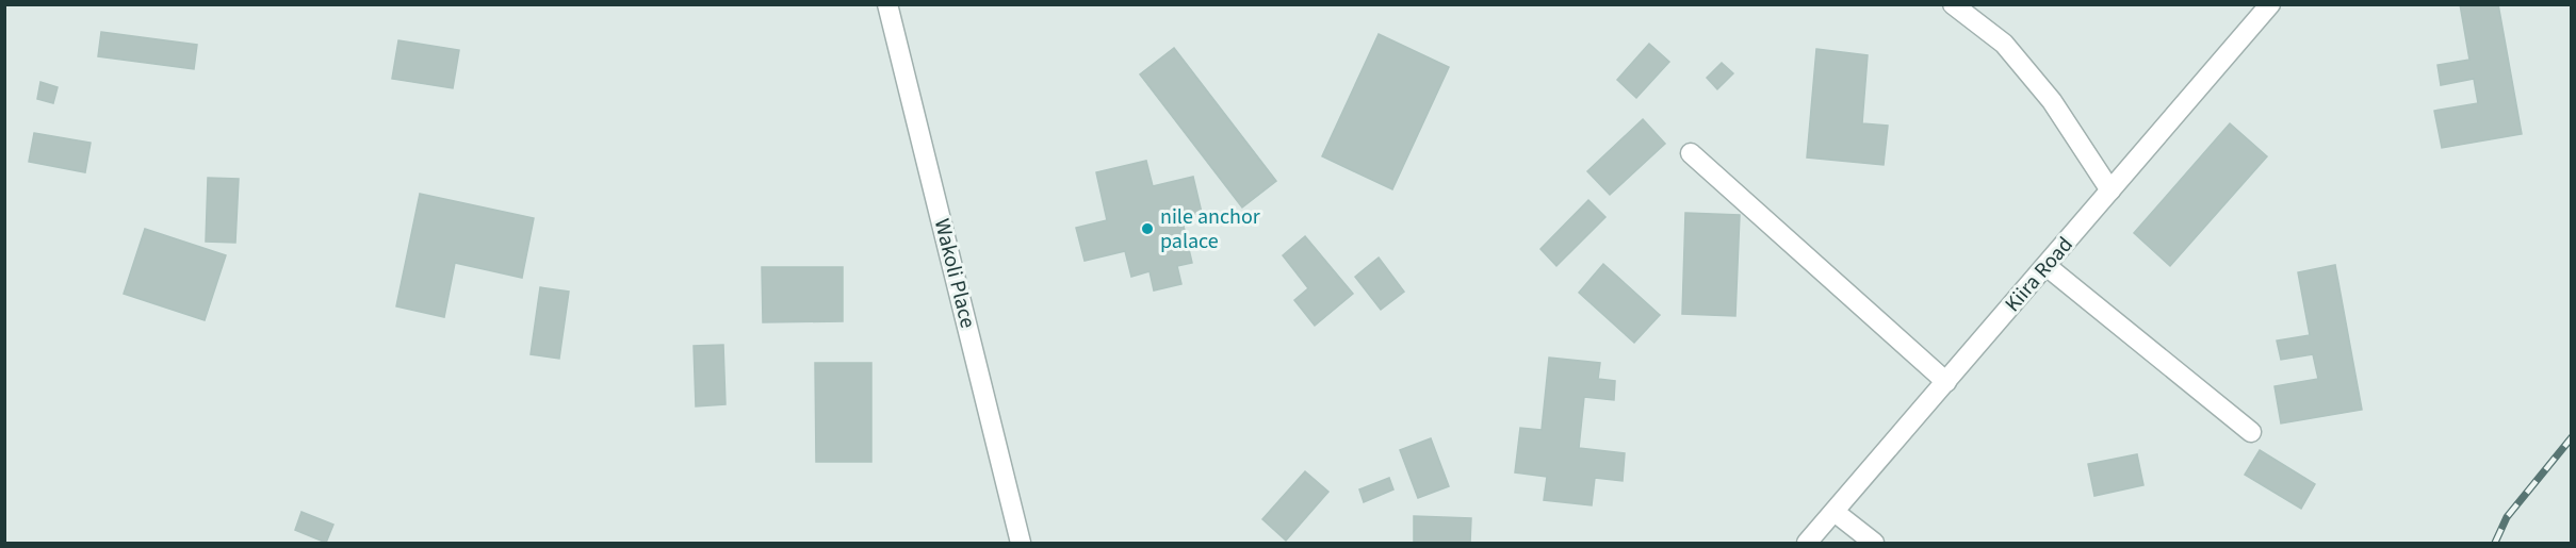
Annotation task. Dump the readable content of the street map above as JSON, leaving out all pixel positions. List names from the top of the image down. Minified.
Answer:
{"streets":{"street":["Wakoli Place","Kiira Road"]},"places":["nile anchor palace"]}
